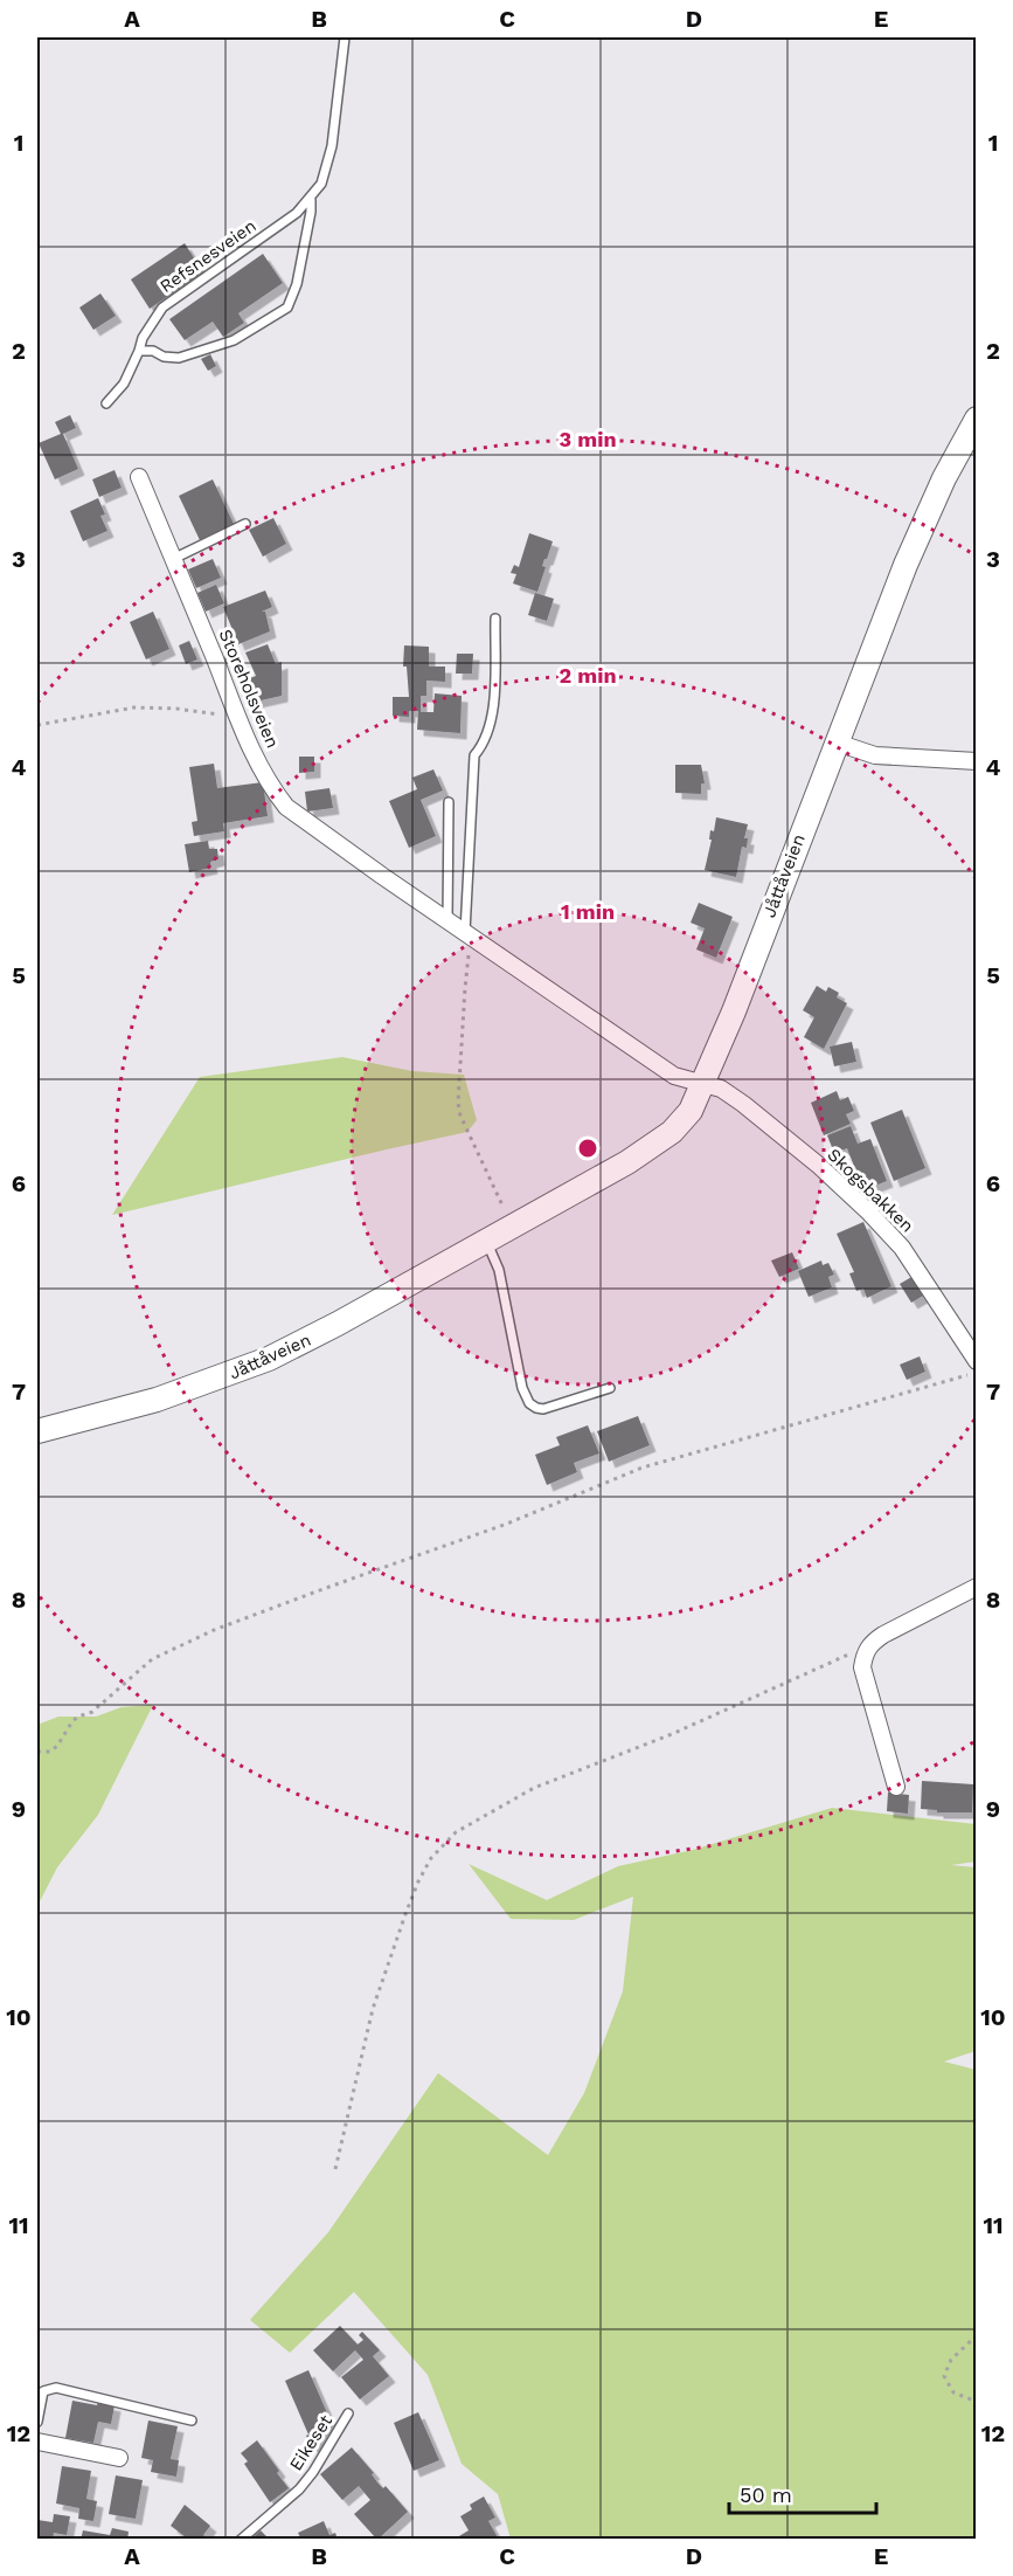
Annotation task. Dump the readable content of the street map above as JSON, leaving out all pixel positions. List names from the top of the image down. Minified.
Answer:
{"streets":{"main road":["Jåttåveien"],"street":["Storeholsveien","Skogsbakken"],"lane":["Refsnesveien","Eikeset"]},"crossings":[["Storeholsveien","Jåttåveien"],["Storeholsveien","Skogsbakken"],["Jåttåveien","Skogsbakken"]],"scale_bar":"50 m","grid":{"columns":["A","B","C","D","E"],"rows":["1","2","3","4","5","6","7","8","9","10","11","12"]},"rings":["3 min","2 min","1 min"]}
